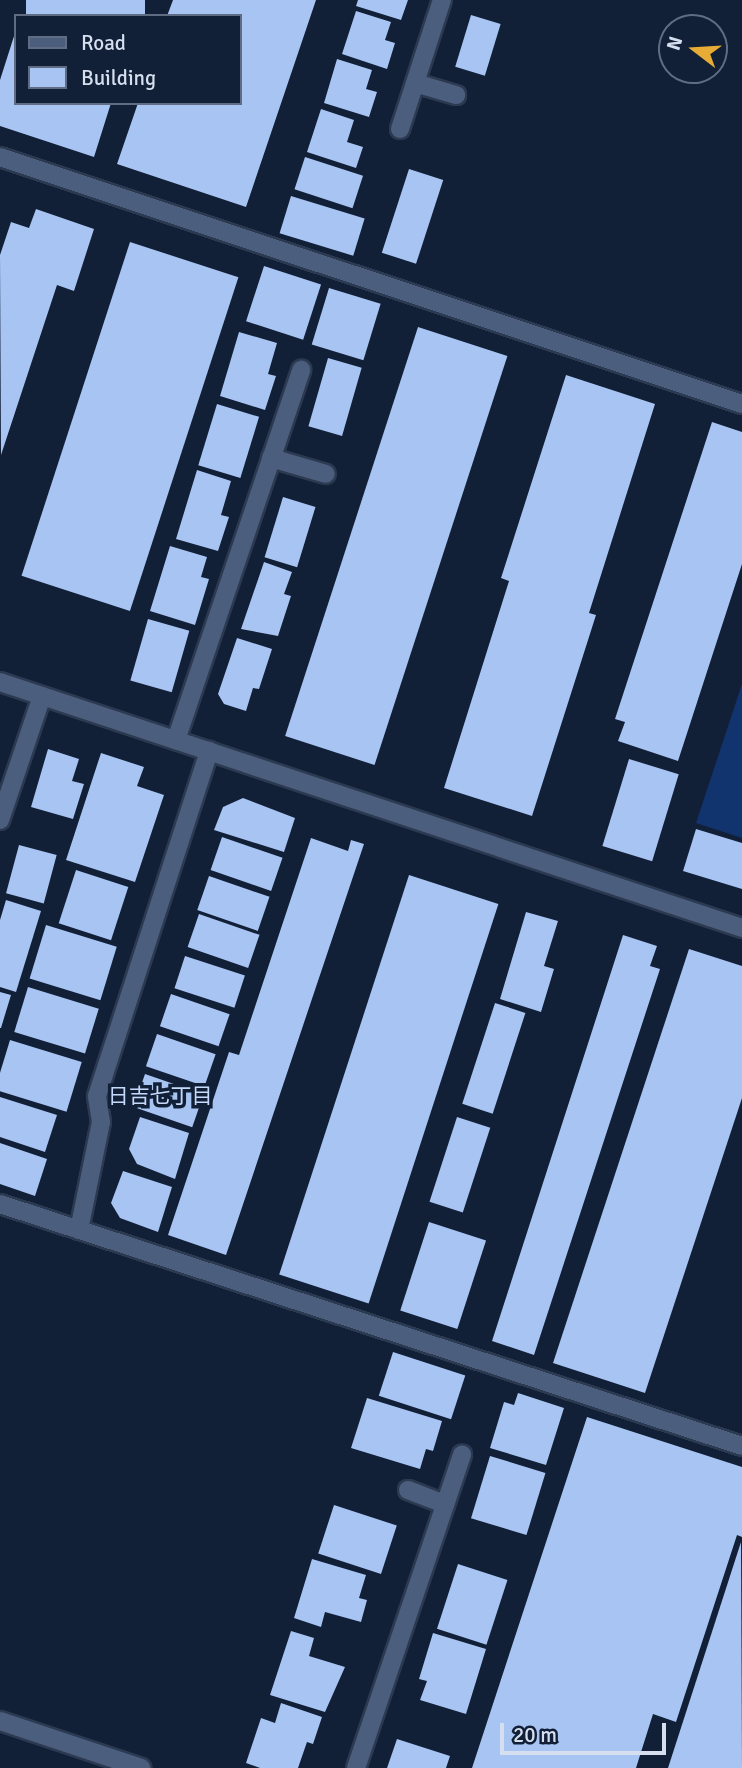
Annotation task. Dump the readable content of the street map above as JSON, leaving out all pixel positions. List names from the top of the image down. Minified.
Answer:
{"districts":["日吉七丁目"],"legend":["Road","Building"],"scale_bar":"20 m","north":"left"}
